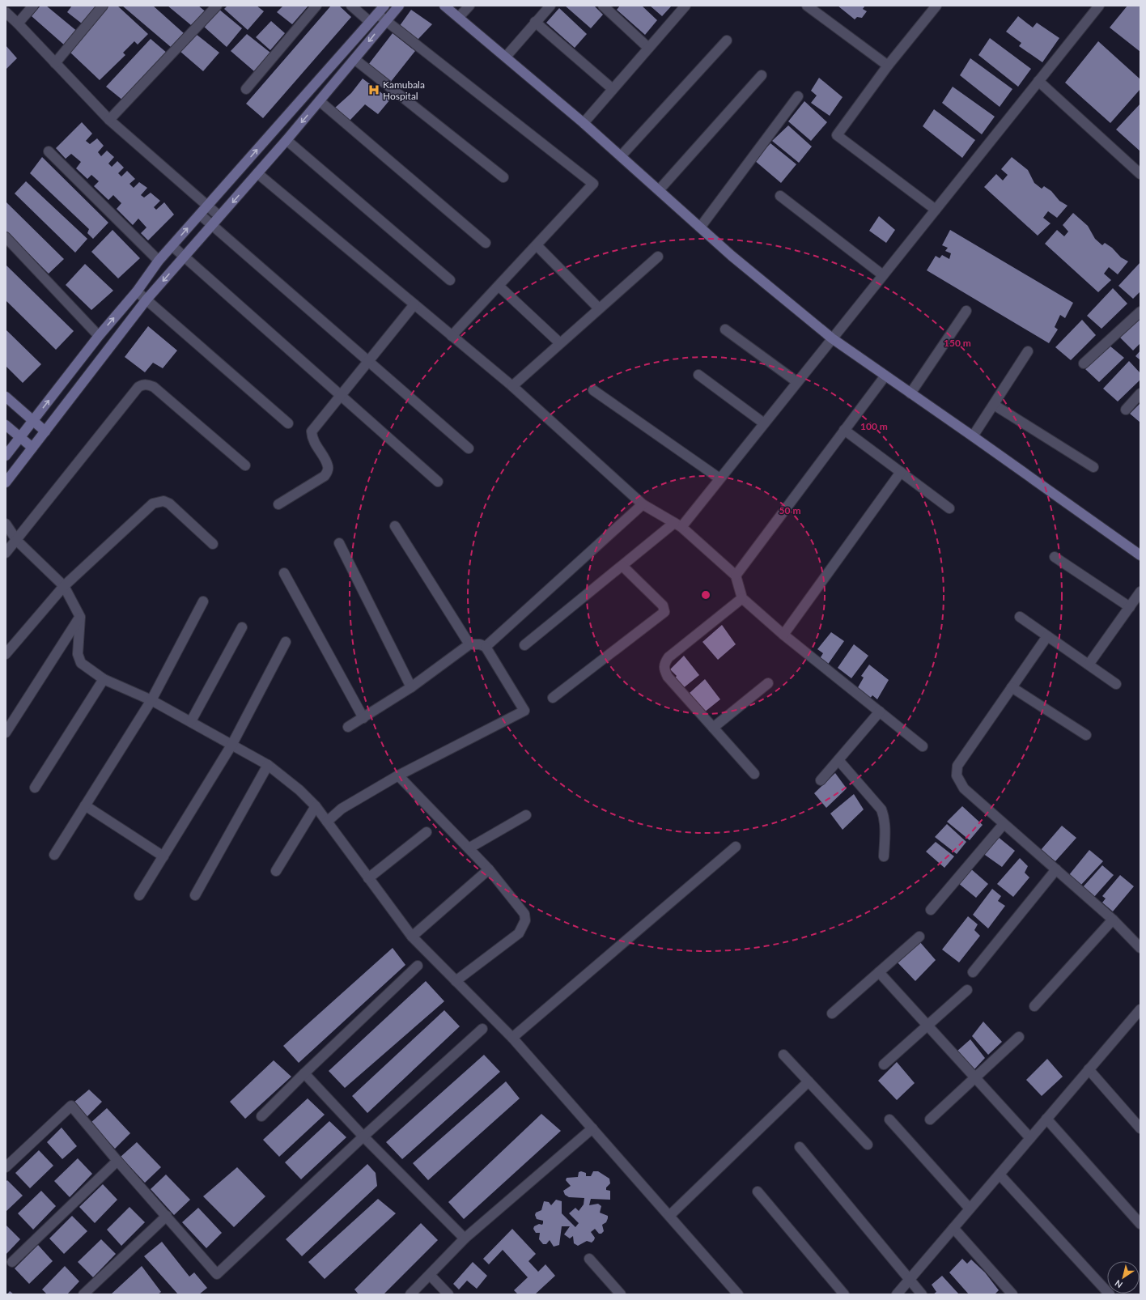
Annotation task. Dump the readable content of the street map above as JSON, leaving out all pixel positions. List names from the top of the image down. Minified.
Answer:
{"places":{"hospital":["Kamubala Hospital"]},"north":"bottom left","rings":["150 m","100 m","50 m"]}
